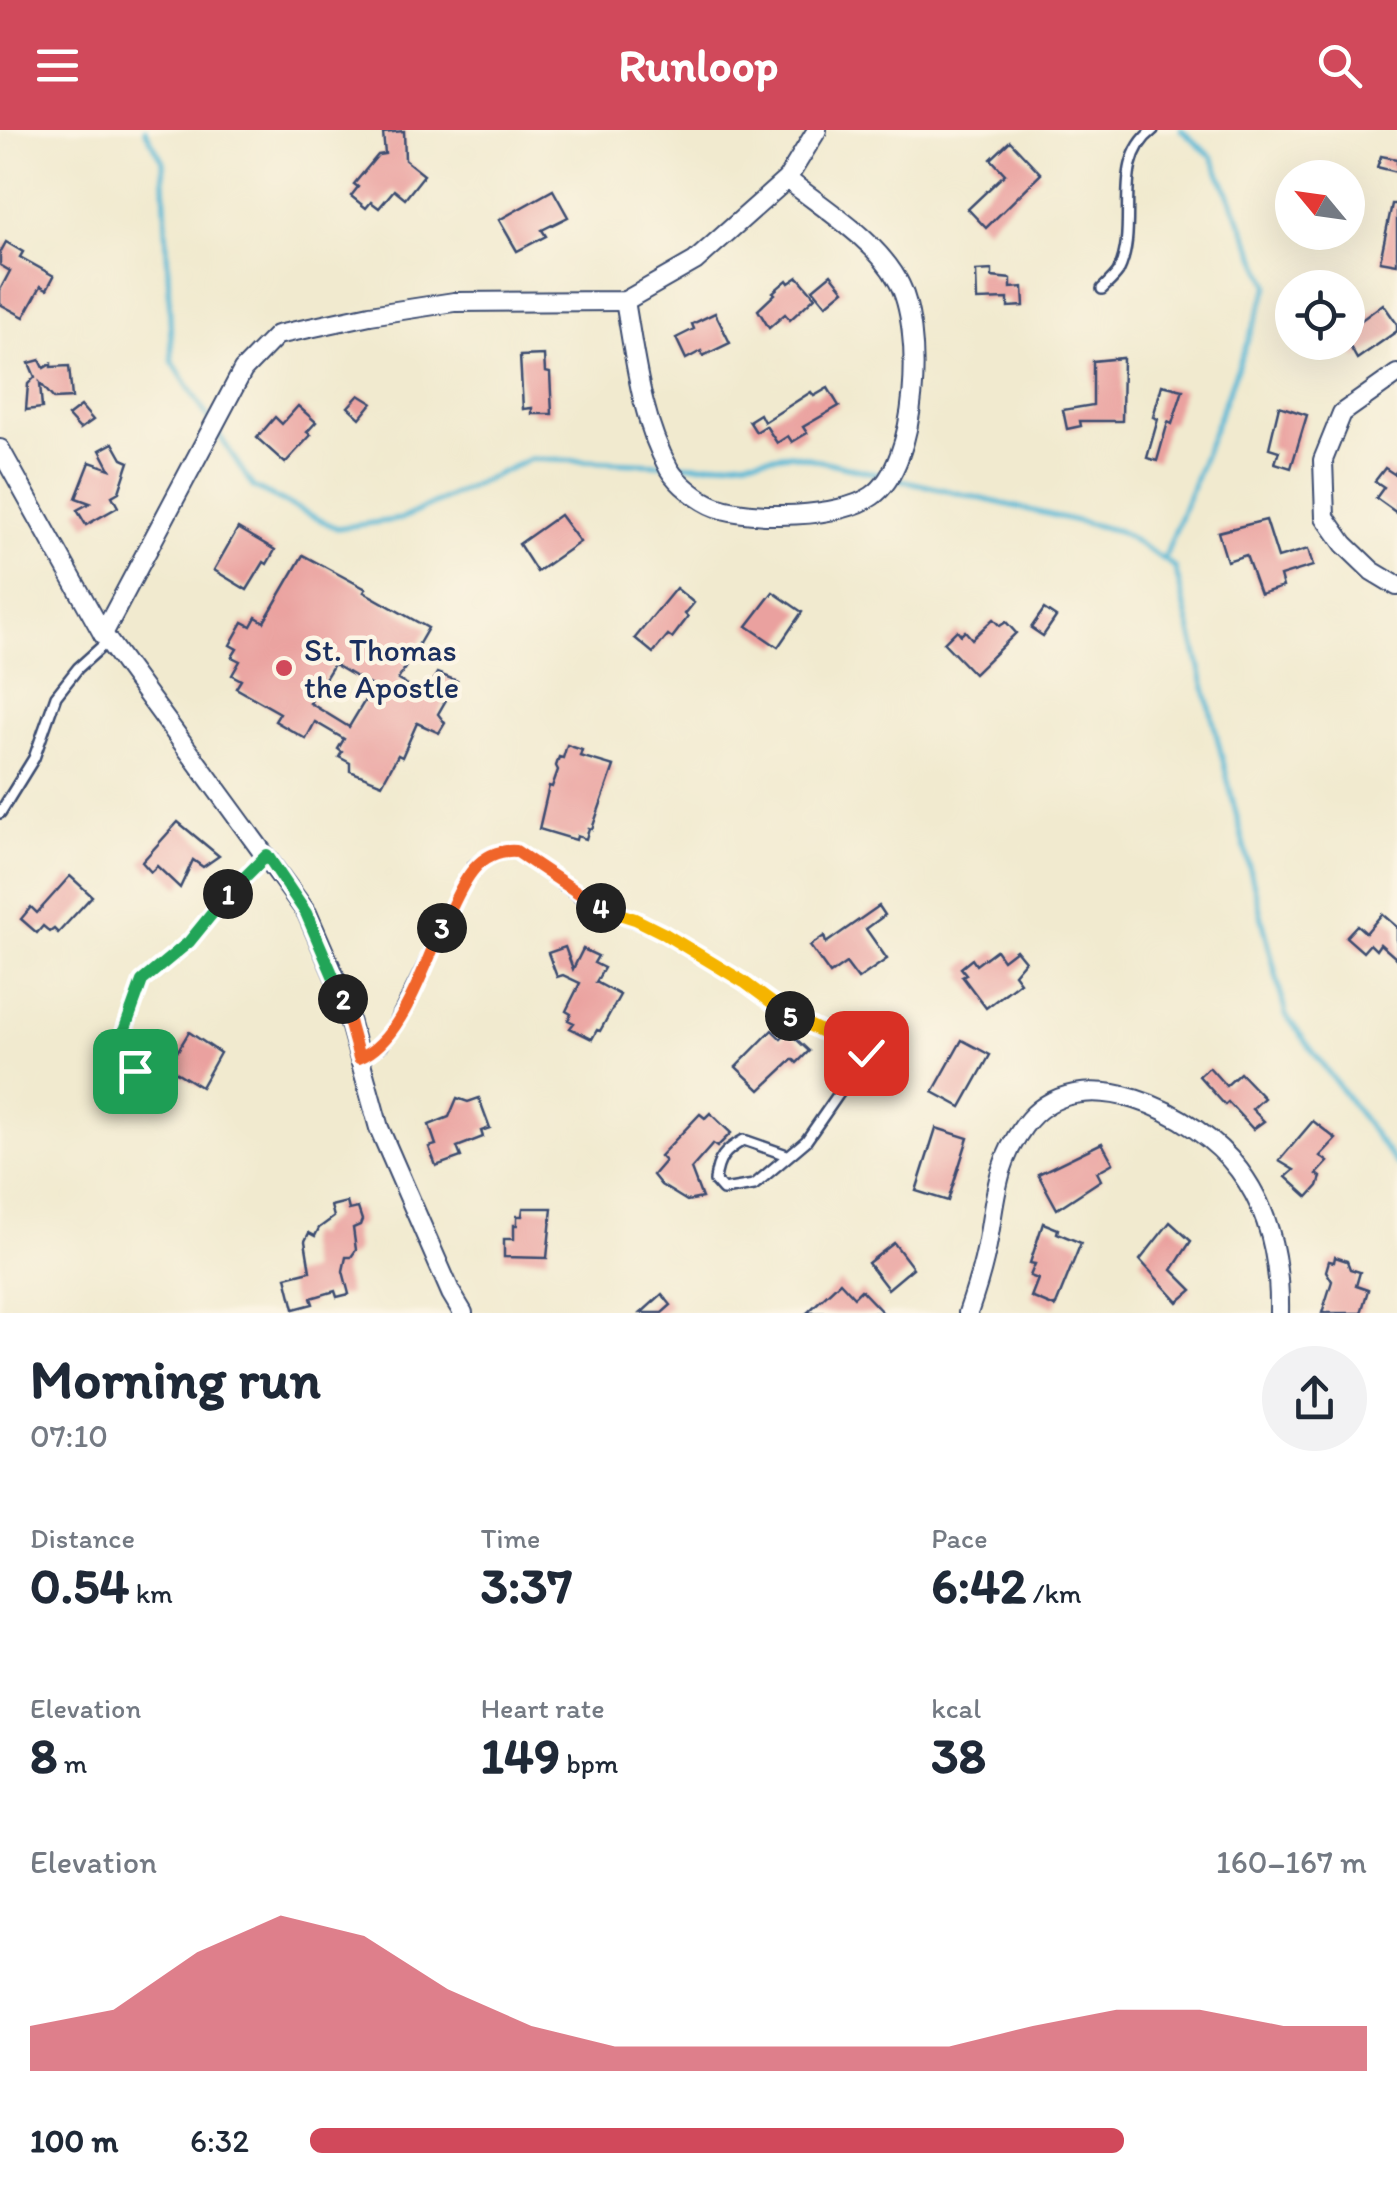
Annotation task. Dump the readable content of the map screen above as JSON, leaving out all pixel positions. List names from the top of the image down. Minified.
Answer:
{"places":["St. Thomas the Apostle"],"north":"top left","page":{"header":"Runloop","pins":["1","4","3","2","5"],"heading":["Morning run","07:10"],"stats":[["Distance","0.54 km"],["Time","3:37"],["Pace","6:42 /km"],["Elevation","8 m"],["Heart rate","149 bpm"],["kcal","38"]],"chart":["Elevation","160–167 m"],"list":[{"name":"100 m","note":"6:32"}]}}
